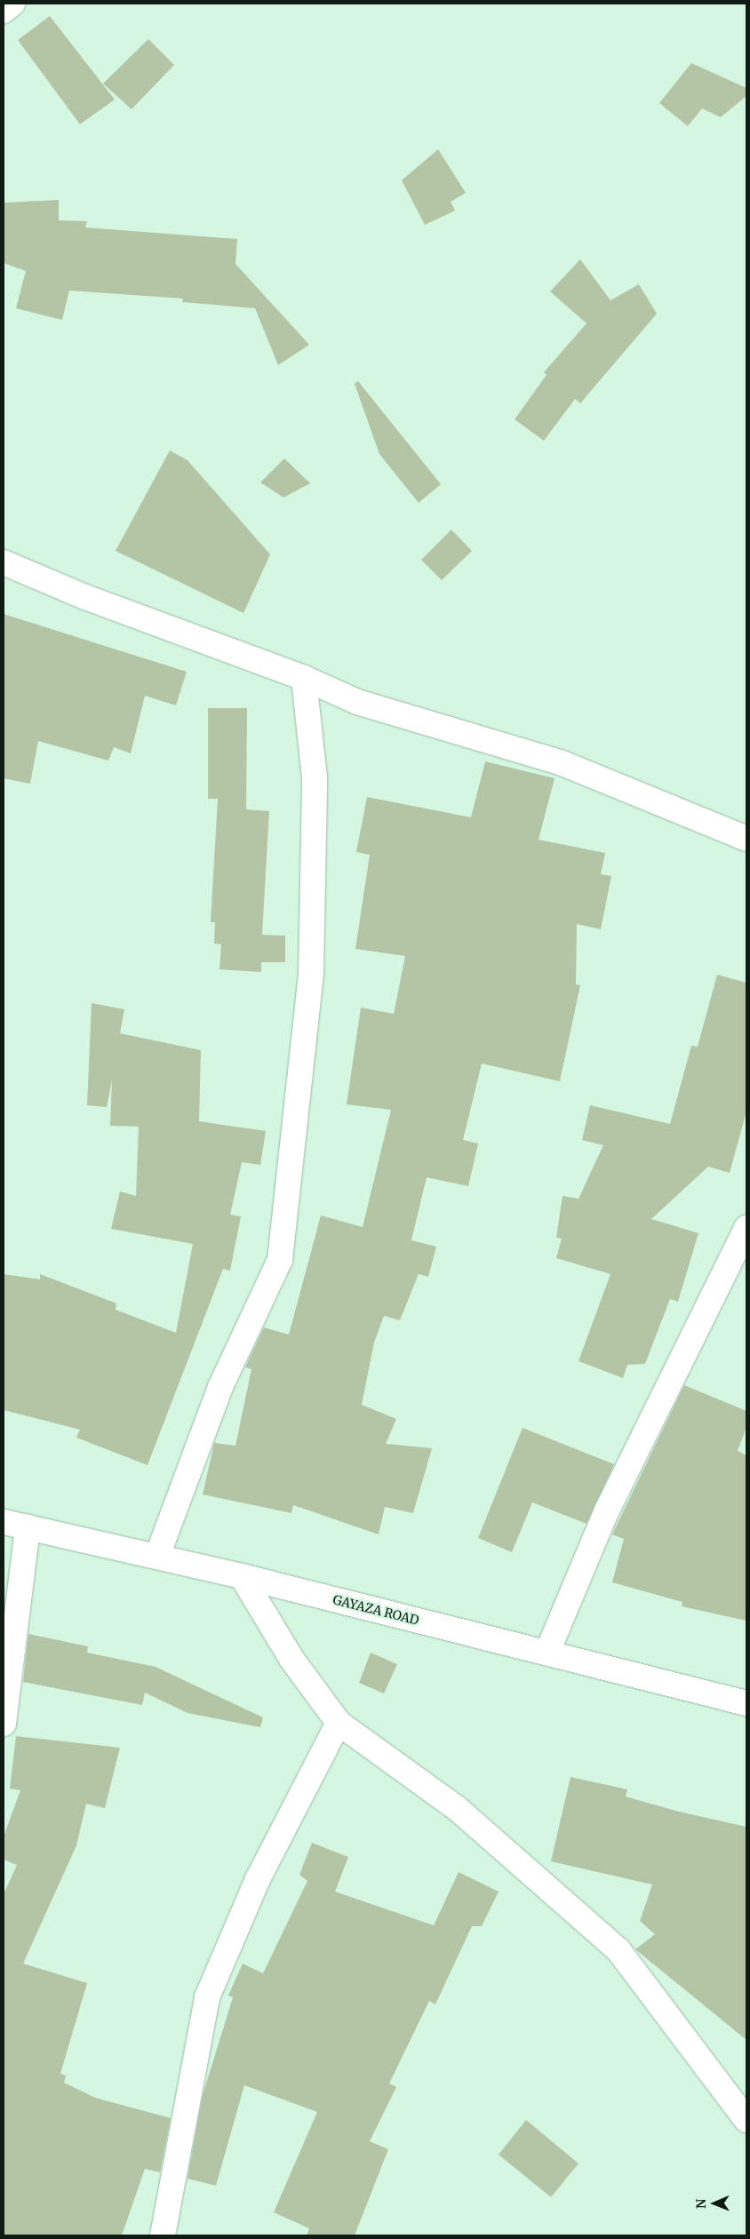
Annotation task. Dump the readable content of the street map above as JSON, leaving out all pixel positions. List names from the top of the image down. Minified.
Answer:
{"streets":{"street":["GAYAZA ROAD"]},"north":"left"}
